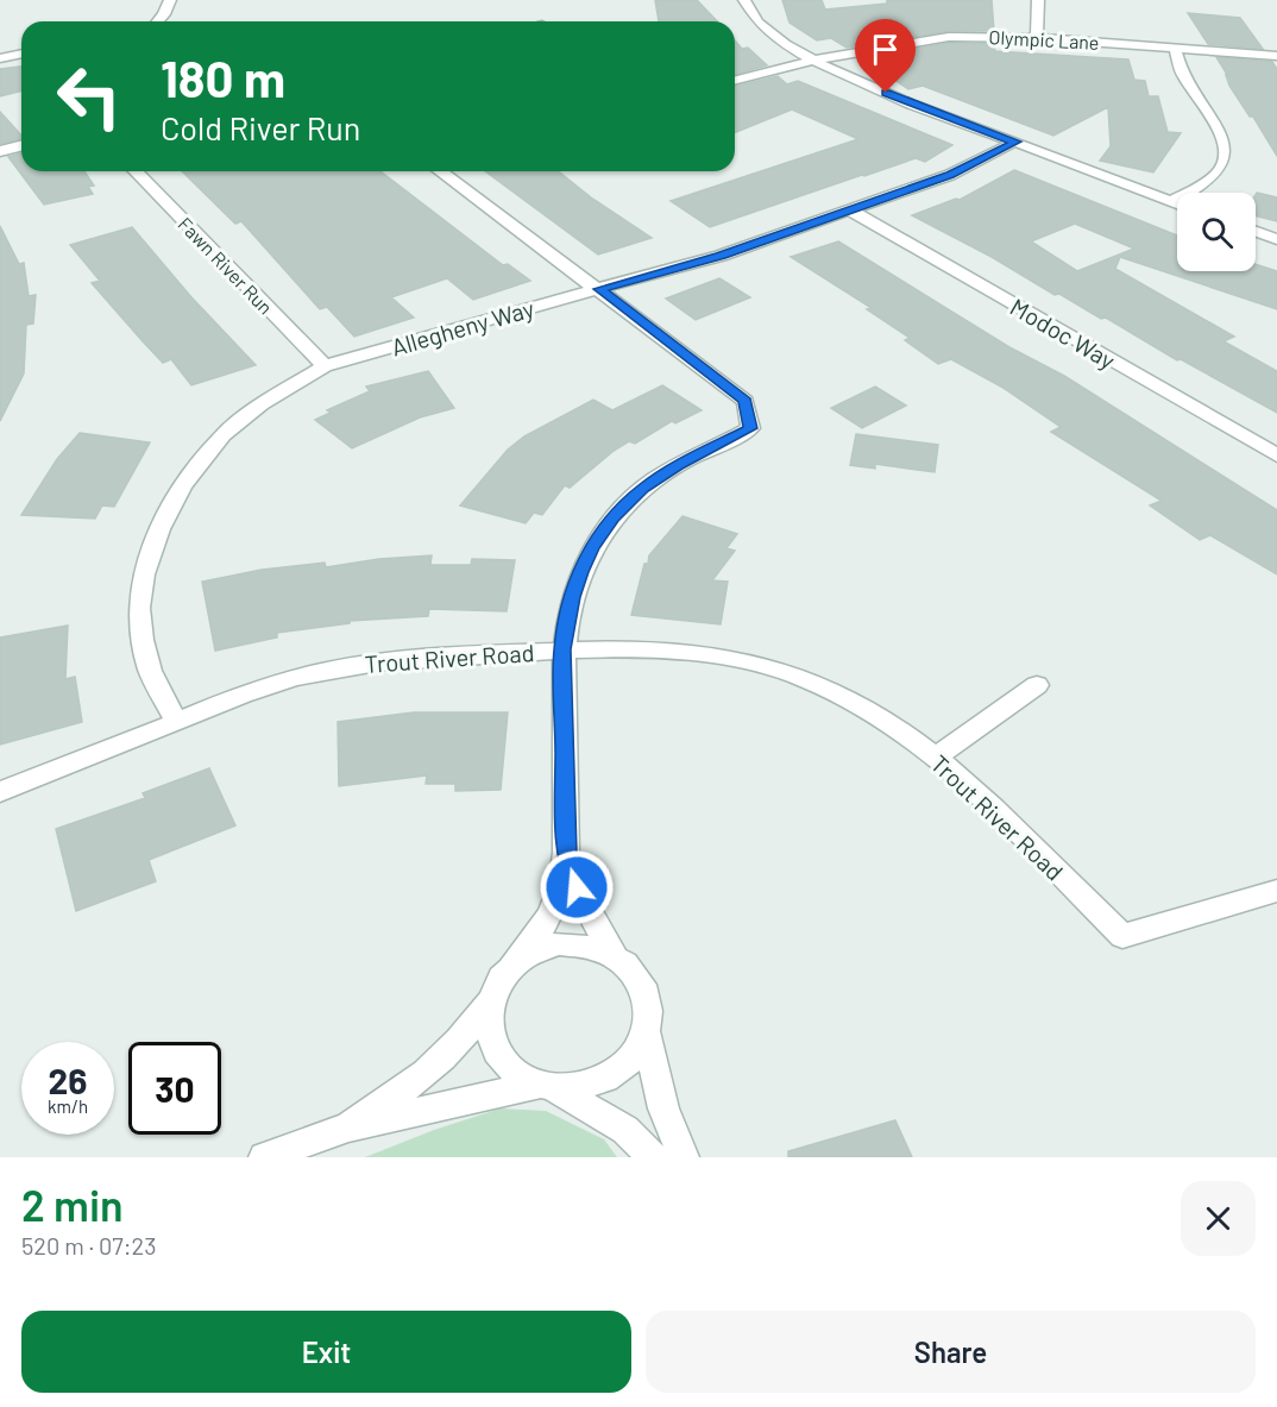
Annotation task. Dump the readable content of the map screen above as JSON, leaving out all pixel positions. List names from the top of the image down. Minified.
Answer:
{"streets":{"street":["Olympic Lane","Fawn River Run","Allegheny Way","Modoc Way","Trout River Road"]},"crossings":[["Fawn River Run","Allegheny Way"],["Allegheny Way","Modoc Way"],["Allegheny Way","Trout River Road"]],"page":{"turn":["180 m","Cold River Run"],"speed":"26 km/h","limit":"30","heading":["2 min","520 m · 07:23"],"buttons":["Exit","Share"]}}
